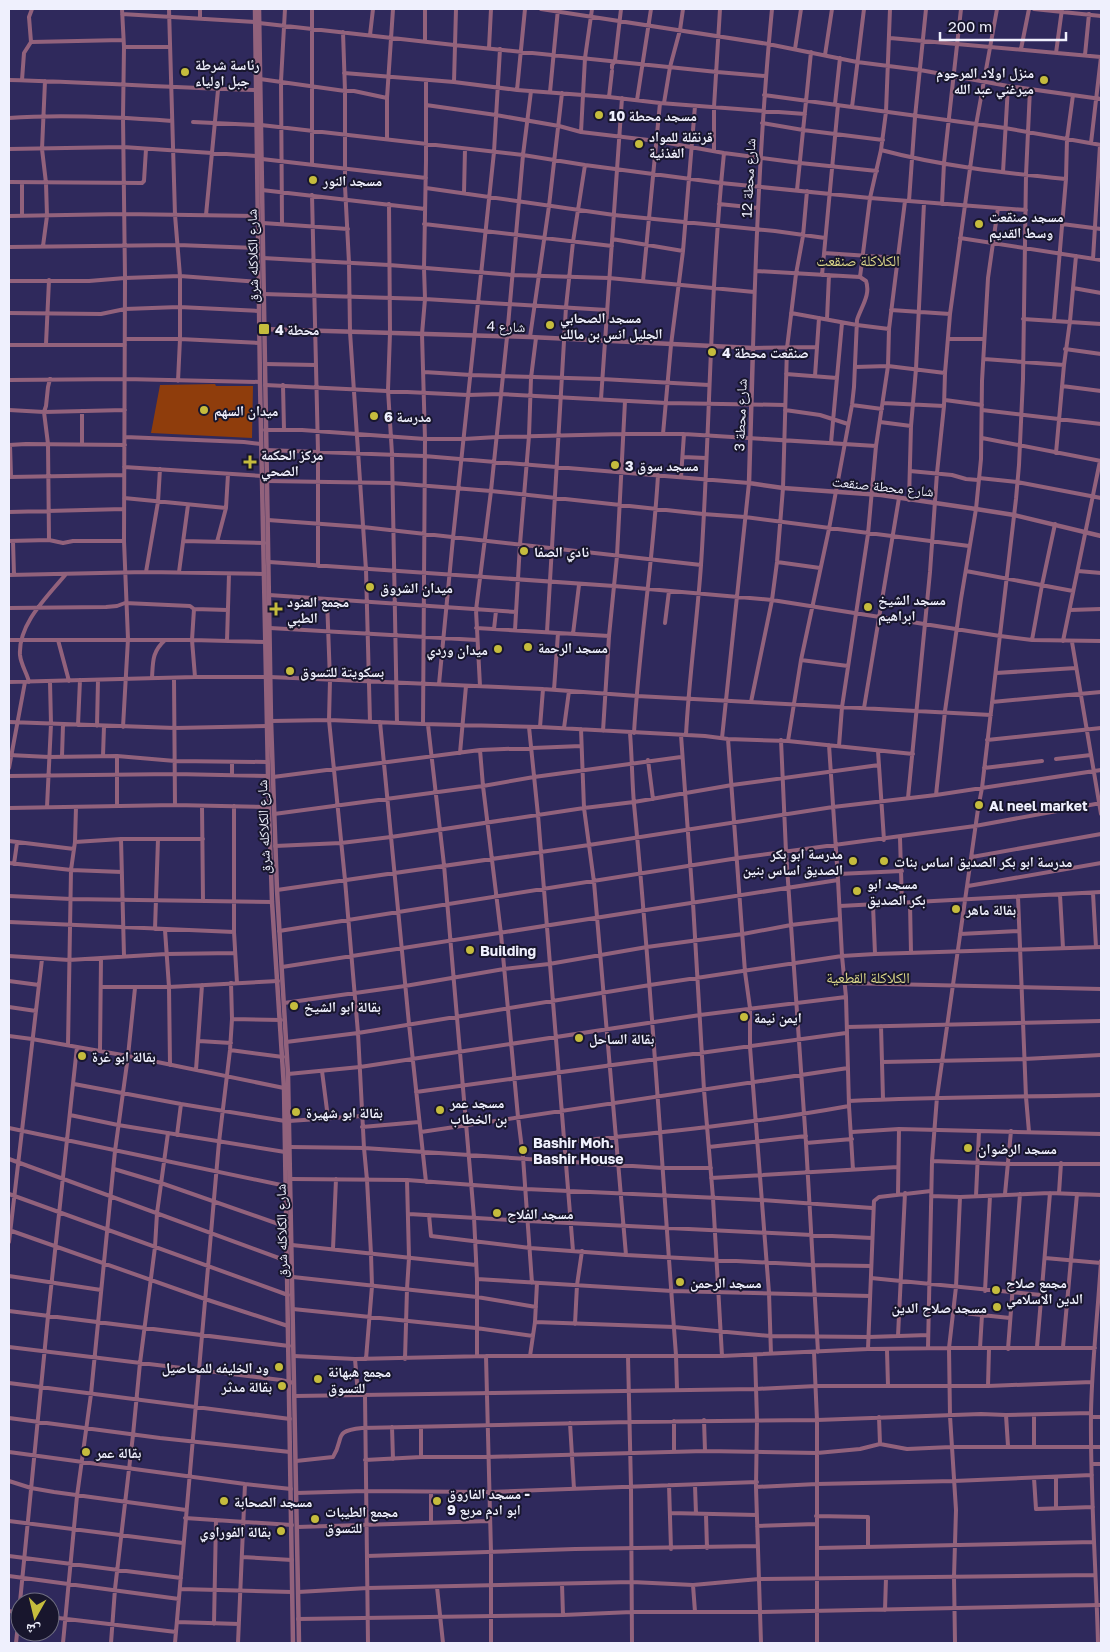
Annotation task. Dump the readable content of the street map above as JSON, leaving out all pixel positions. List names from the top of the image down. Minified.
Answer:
{"streets":{"street":["شارع محطة 12","شارع الكلاكله شرق","شارع 4","شارع محطة 3","شارع محطة صنقعت"]},"crossings":[["شارع محطة 12","شارع 4"],["شارع محطة 12","شارع محطة 3"],["شارع الكلاكله شرق","شارع 4"],["شارع 4","شارع محطة 3"],["شارع محطة 3","شارع محطة صنقعت"]],"districts":["الكلاكلة صنقعت","الكلاكلة القطعية"],"places":{"other":["رئاسة شرطة جبل اولياء","منزل اولاد المرحوم ميرغني عبد الله","مسجد محطة 10","قرنقلة للمواد الغذئية","مسجد النور","مسجد صنقعت وسط القديم","مسجد الصحابي الجليل انس بن مالك","صنقعت محطة 4","ميدان السهم","مدرسة 6","مسجد سوق 3","نادي الصفا","ميدان الشروق","مسجد الشيخ ابراهيم","مسجد الرحمة","ميدان وردي","بسكويتة للتسوق","Al neel market","مدرسة ابو بكر الصديق اساس بنين","مدرسة ابو بكر الصديق اساس بنات","مسجد ابو بكر الصديق","بقالة ماهر","Building","بقالة ابو الشيخ","ايمن نيمة","بقالة الساحل","بقالة ابو غرة","مسجد عمر بن الخطاب","بقالة ابو شهيرة","مسجد الرضوان","Bashir Moh. Bashir House","مسجد الفلاح","مسجد الرحمن","مجمع صلاح الدين الاسلامي","مسجد صلاح الدين","ود الخليفه للمحاصيل","مجمع هبهانة للتسوق","بقالة مدثر","بقالة عمر","مسجد الصحابة","مسجد الفاروق - ابو ادم مربع 9","مجمع الطيبات للتسوق","بقالة الفوراوي"],"transit":["محطة 4"],"health":["مركز الحكمة الصحي","مجمع العنود الطبي"]},"scale_bar":"200 m","north":"bottom"}
